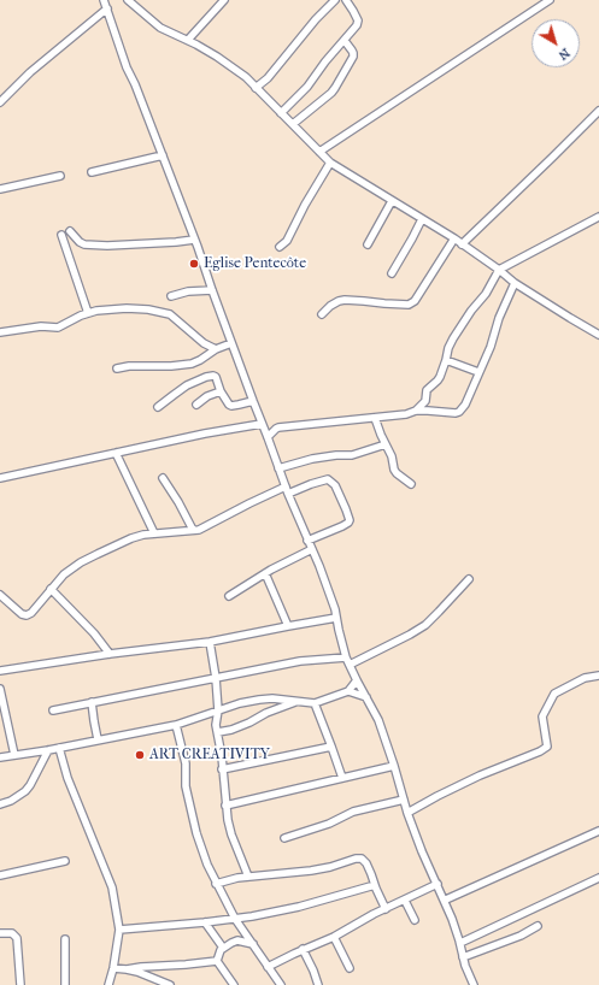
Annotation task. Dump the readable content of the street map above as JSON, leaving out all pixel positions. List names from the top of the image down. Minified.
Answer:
{"places":["Eglise Pentecôte","ART CREATIVITY"],"north":"bottom right"}
